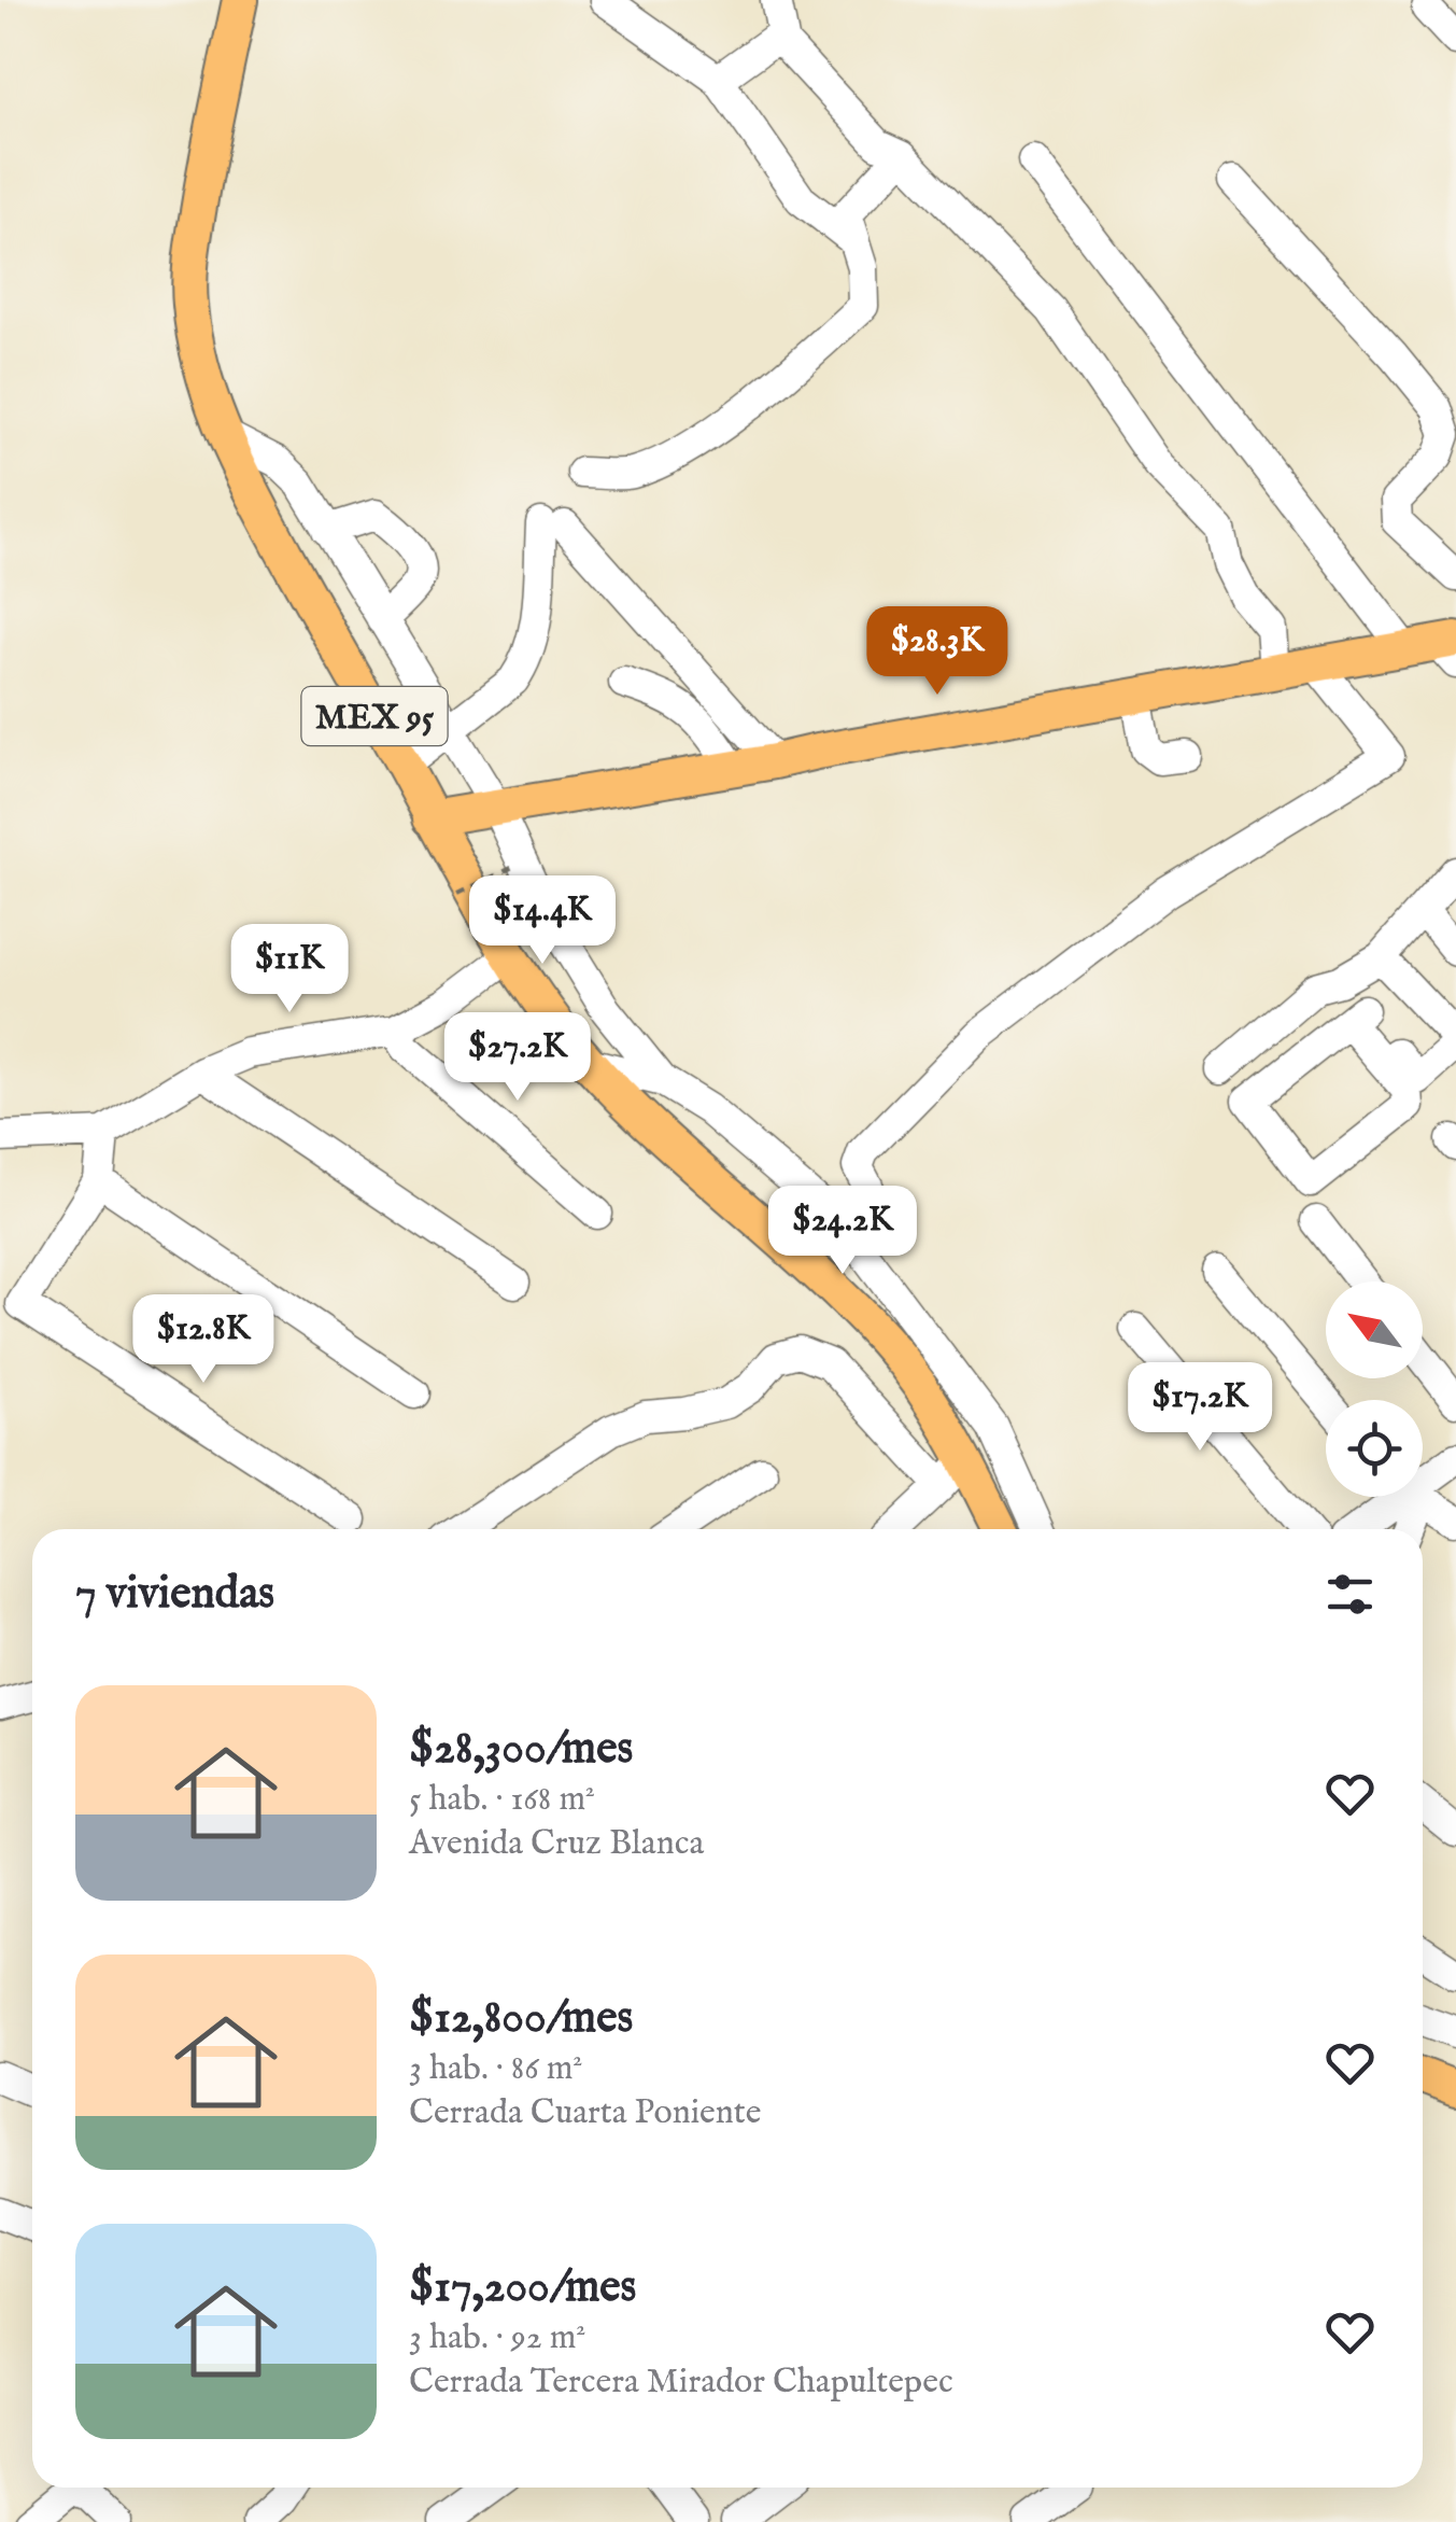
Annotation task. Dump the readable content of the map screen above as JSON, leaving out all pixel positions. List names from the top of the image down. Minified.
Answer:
{"streets":{"main road":["MEX 95"]},"north":"top left","page":{"price":["$28.3K","$14.4K","$11K","$27.2K","$24.2K","$12.8K","$17.2K"],"heading":"7 viviendas","list":[{"name":"$28,300/mes","note":"5 hab. · 168 m² · Avenida Cruz Blanca"},{"name":"$12,800/mes","note":"3 hab. · 86 m² · Cerrada Cuarta Poniente"},{"name":"$17,200/mes","note":"3 hab. · 92 m² · Cerrada Tercera Mirador Chapultepec"}]}}
